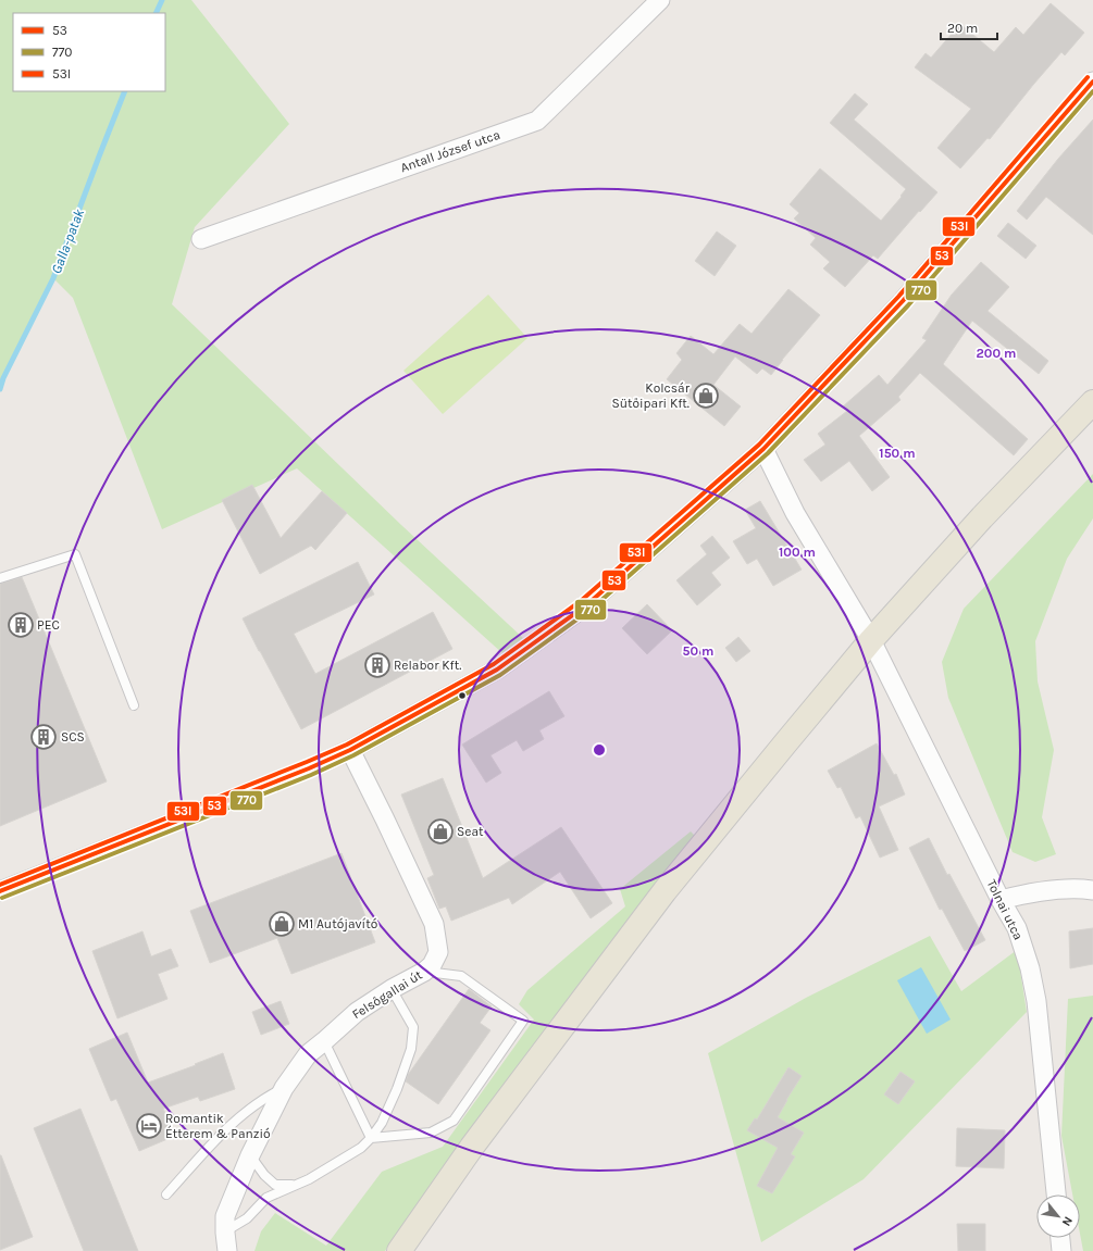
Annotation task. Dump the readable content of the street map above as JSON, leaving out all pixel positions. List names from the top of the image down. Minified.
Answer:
{"streets":{"street":["Antall József utca","Tolnai utca","Felsőgallai út"]},"water":["Galla-patak"],"places":{"shop":["Kolcsár Sütőipari Kft.","Seat","M1 Autójavító"],"building":["PEC","Relabor Kft.","SCS"],"hotel":["Romantik Étterem & Panzió"]},"lines":["transit line 53I","transit line 53","transit line 770"],"legend":["53","770","53I"],"scale_bar":"20 m","north":"bottom right","rings":["200 m","150 m","100 m","50 m"]}
